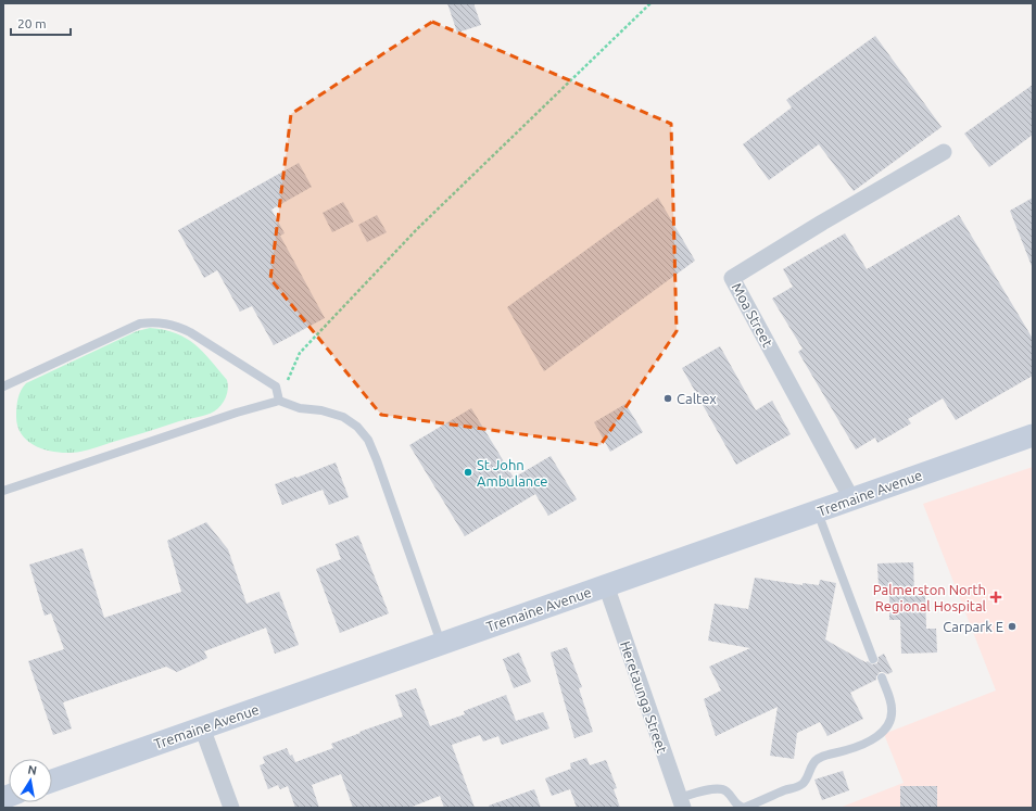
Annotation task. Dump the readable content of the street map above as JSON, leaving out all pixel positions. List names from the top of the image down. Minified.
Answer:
{"streets":{"main road":["Tremaine Avenue"],"street":["Moa Street","Heretaunga Street"]},"crossings":[["Moa Street","Tremaine Avenue"],["Tremaine Avenue","Heretaunga Street"]],"places":{"other":["Caltex","St John Ambulance","Carpark E"],"health":["Palmerston North Regional Hospital"]},"scale_bar":"20 m","north":"top"}
